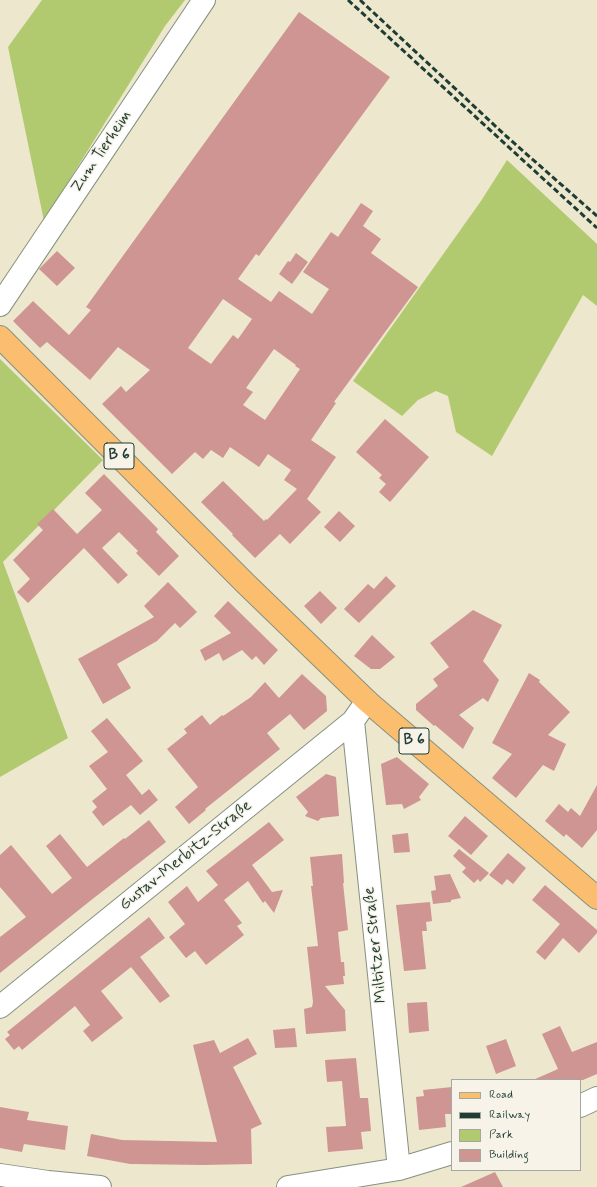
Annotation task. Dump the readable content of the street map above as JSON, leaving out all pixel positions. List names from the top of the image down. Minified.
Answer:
{"streets":{"main road":["B 6"],"street":["Zum Tierheim","Gustav-Merbitz-Straße","Miltitzer Straße"]},"crossings":[["B 6","Gustav-Merbitz-Straße"],["Gustav-Merbitz-Straße","Miltitzer Straße"]],"legend":["Road","Railway","Park","Building"]}
